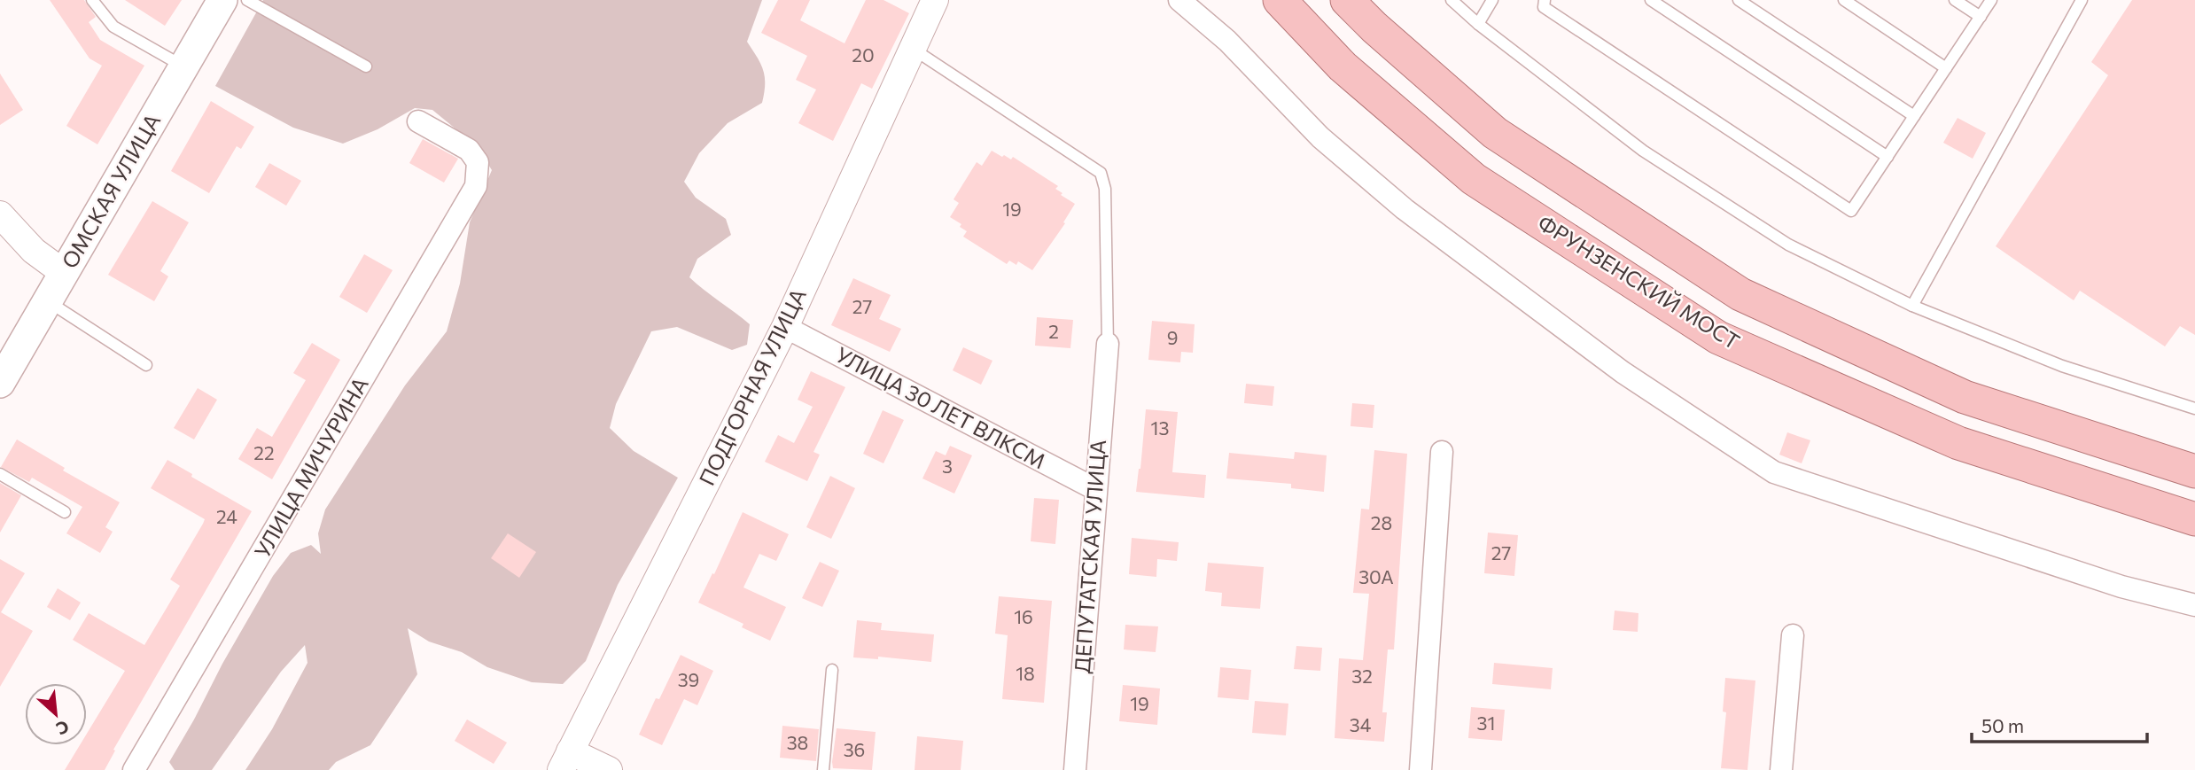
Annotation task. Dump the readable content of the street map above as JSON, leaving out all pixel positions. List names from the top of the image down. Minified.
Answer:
{"streets":{"main road":["ОМСКАЯ УЛИЦА","ФРУНЗЕНСКИЙ МОСТ"],"street":["ПОДГОРНАЯ УЛИЦА","УЛИЦА 30 ЛЕТ ВЛКСМ","УЛИЦА МИЧУРИНА","ДЕПУТАТСКАЯ УЛИЦА"]},"crossings":[["ПОДГОРНАЯ УЛИЦА","УЛИЦА 30 ЛЕТ ВЛКСМ"],["УЛИЦА 30 ЛЕТ ВЛКСМ","ДЕПУТАТСКАЯ УЛИЦА"]],"house_numbers":["20","19","27","2","9","13","22","3","24","28","27","30А","16","18","32","39","19","31","34","38","36"],"scale_bar":"50 m","north":"bottom right"}
